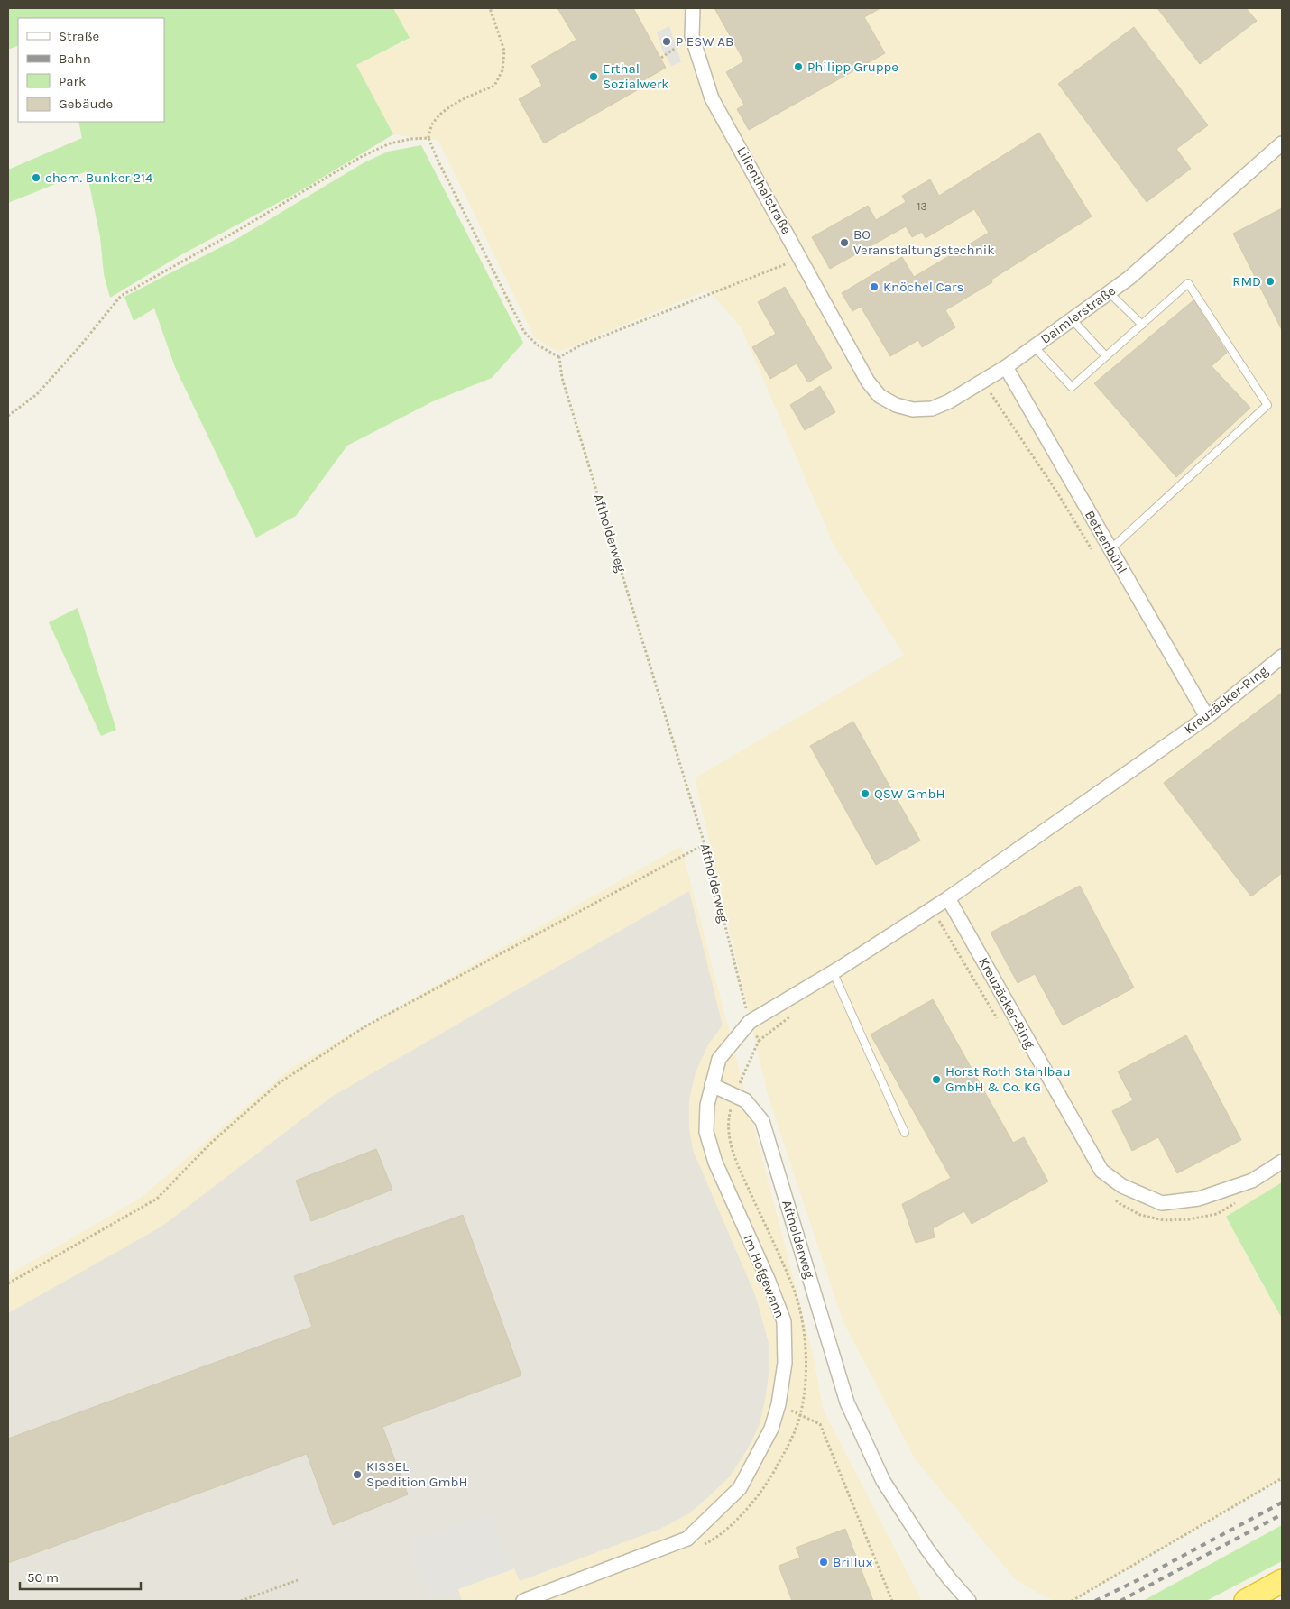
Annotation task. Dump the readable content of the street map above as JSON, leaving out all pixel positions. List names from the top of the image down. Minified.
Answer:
{"streets":{"street":["Lilienthalstraße","Daimlerstraße","Aftholderweg","Betzenbühl","Kreuzäcker-Ring","Im Hofgewann"]},"crossings":[["Lilienthalstraße","Daimlerstraße"],["Daimlerstraße","Betzenbühl"],["Aftholderweg","Kreuzäcker-Ring"],["Aftholderweg","Im Hofgewann"],["Betzenbühl","Kreuzäcker-Ring"]],"places":["P ESW AB","Philipp Gruppe","Erthal Sozialwerk","ehem. Bunker 214","BO Veranstaltungstechnik","RMD","Knöchel Cars","QSW GmbH","Horst Roth Stahlbau GmbH & Co. KG","KISSEL Spedition GmbH","Brillux"],"house_numbers":["13"],"legend":["Straße","Bahn","Park","Gebäude"],"scale_bar":"50 m"}
